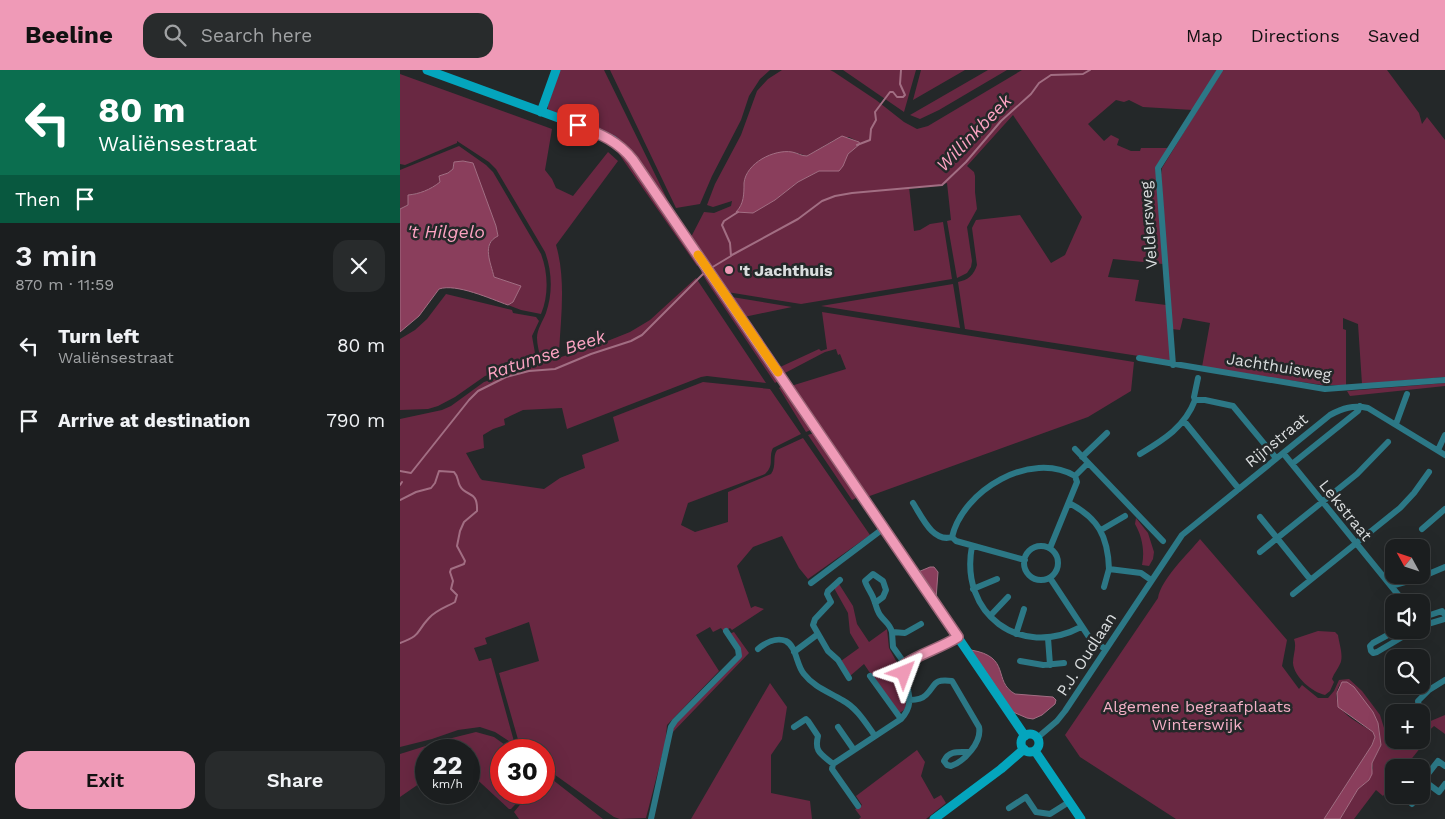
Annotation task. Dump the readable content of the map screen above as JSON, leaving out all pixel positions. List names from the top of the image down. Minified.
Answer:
{"streets":{"street":["Veldersweg","Jachthuisweg","Rijnstraat","Lekstraat","P.J. Oudlaan"]},"crossings":[["Veldersweg","Jachthuisweg"],["Rijnstraat","Lekstraat"],["Rijnstraat","P.J. Oudlaan"]],"water":["Willinkbeek","'t Hilgelo","Ratumse Beek"],"parks":["Algemene begraafplaats Winterswijk"],"places":["'t Jachthuis"],"north":"top left","page":{"header":"Beeline","search":"Search here","nav":["Map","Directions","Saved"],"turn":["80 m","Waliënsestraat"],"then":"Then","heading":["3 min","870 m · 11:59"],"list":[{"name":"Turn left","note":"Waliënsestraat","value":"80 m"},{"name":"Arrive at destination","value":"790 m"}],"map_buttons":["+","−"],"speed":"22 km/h","limit":"30","buttons":["Exit","Share"]}}
